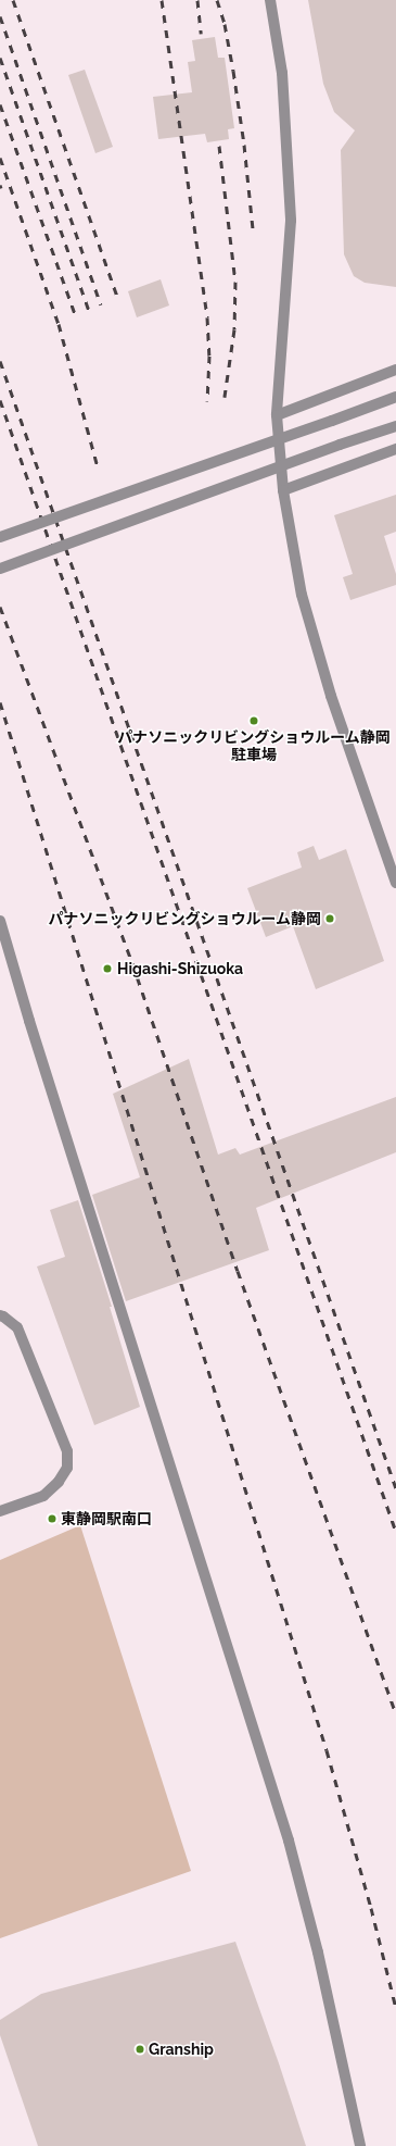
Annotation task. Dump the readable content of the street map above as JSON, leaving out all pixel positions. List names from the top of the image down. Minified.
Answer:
{"places":["パナソニックリビングショウルーム静岡 駐車場","パナソニックリビングショウルーム静岡","Higashi-Shizuoka","東静岡駅南口","Granship"]}
